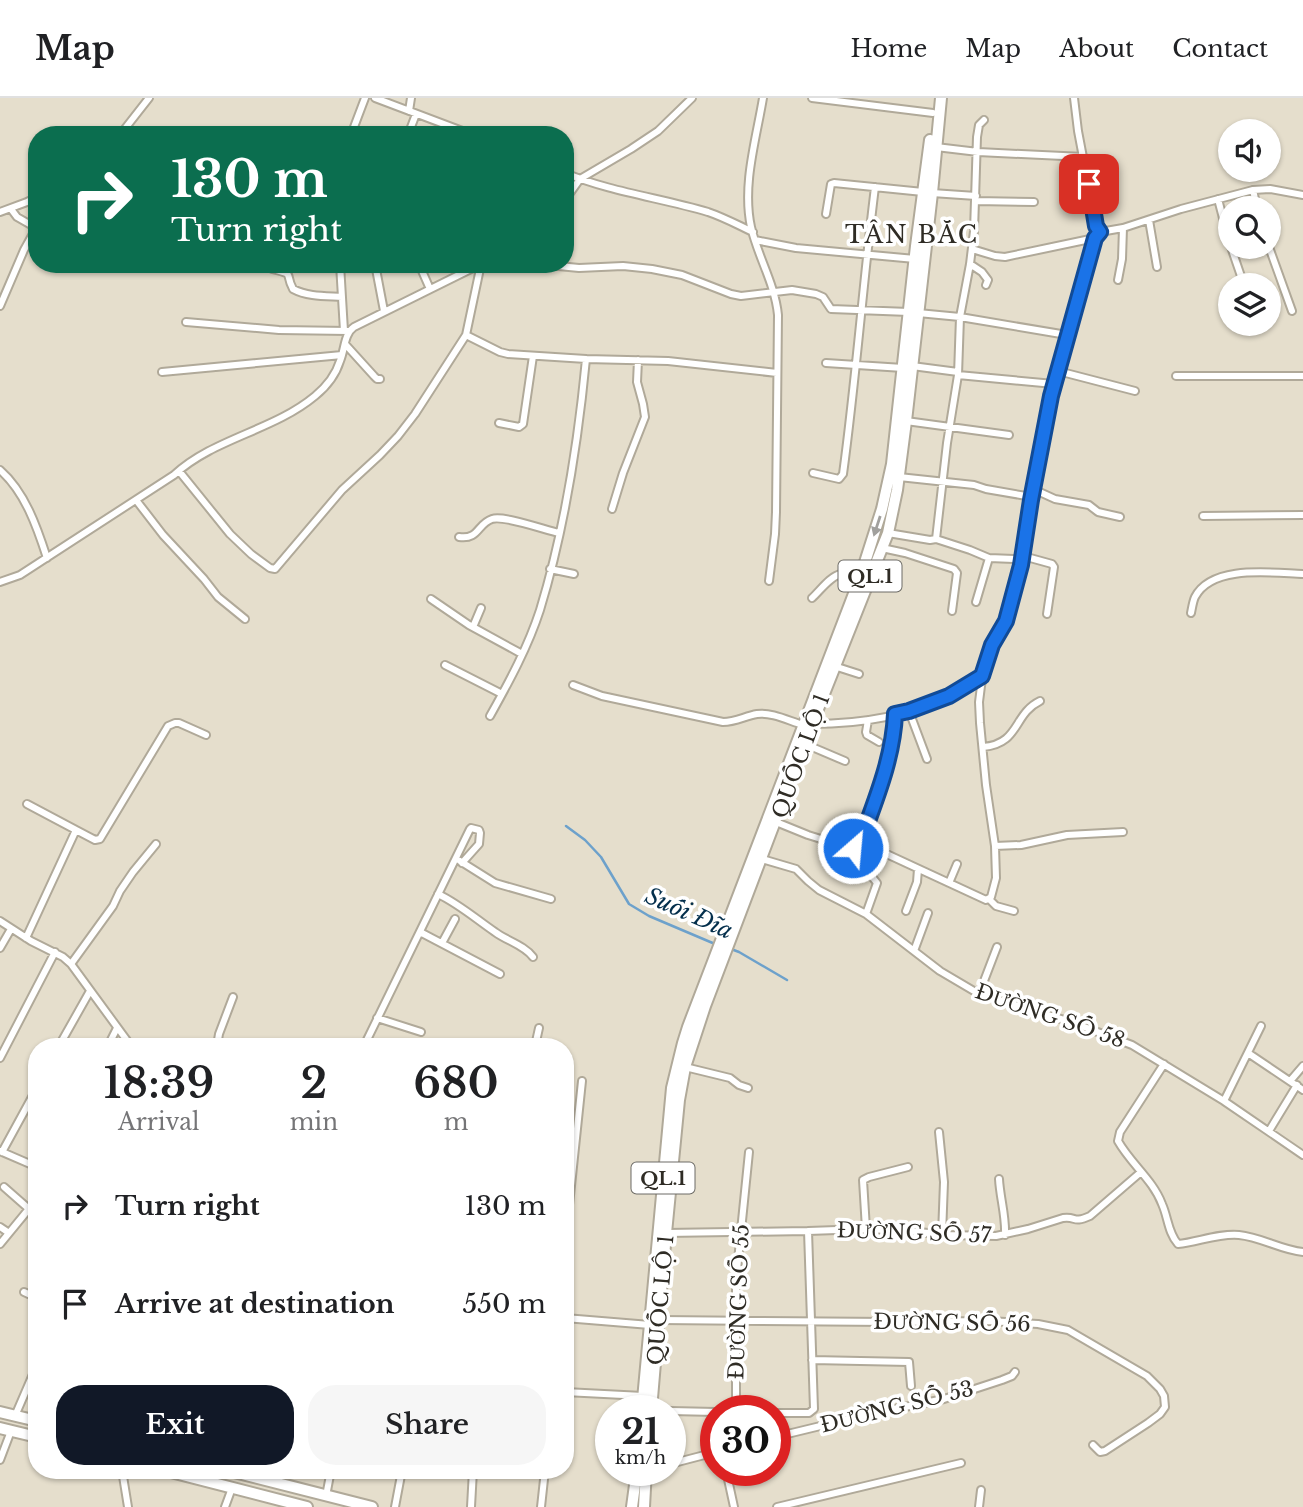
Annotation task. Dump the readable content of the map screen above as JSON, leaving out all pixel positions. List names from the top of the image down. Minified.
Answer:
{"streets":{"highway":["QL.1","QUỐC LỘ 1"],"street":["ĐƯỜNG SỐ 58","ĐƯỜNG SỐ 57","ĐƯỜNG SỐ 55","ĐƯỜNG SỐ 56","ĐƯỜNG SỐ 53"]},"crossings":[["QUỐC LỘ 1","ĐƯỜNG SỐ 58"],["QUỐC LỘ 1","ĐƯỜNG SỐ 57"],["QUỐC LỘ 1","ĐƯỜNG SỐ 56"],["ĐƯỜNG SỐ 57","ĐƯỜNG SỐ 55"],["ĐƯỜNG SỐ 55","ĐƯỜNG SỐ 56"]],"districts":["TÂN BẮC"],"water":["Suối Đĩa"],"page":{"header":"Map","nav":["Home","Map","About","Contact"],"turn":["130 m","Turn right"],"eta":["18:39","Arrival","2","min","680","m"],"list":[{"name":"Turn right","value":"130 m"},{"name":"Arrive at destination","value":"550 m"}],"buttons":["Exit","Share"],"speed":"21 km/h","limit":"30"}}
